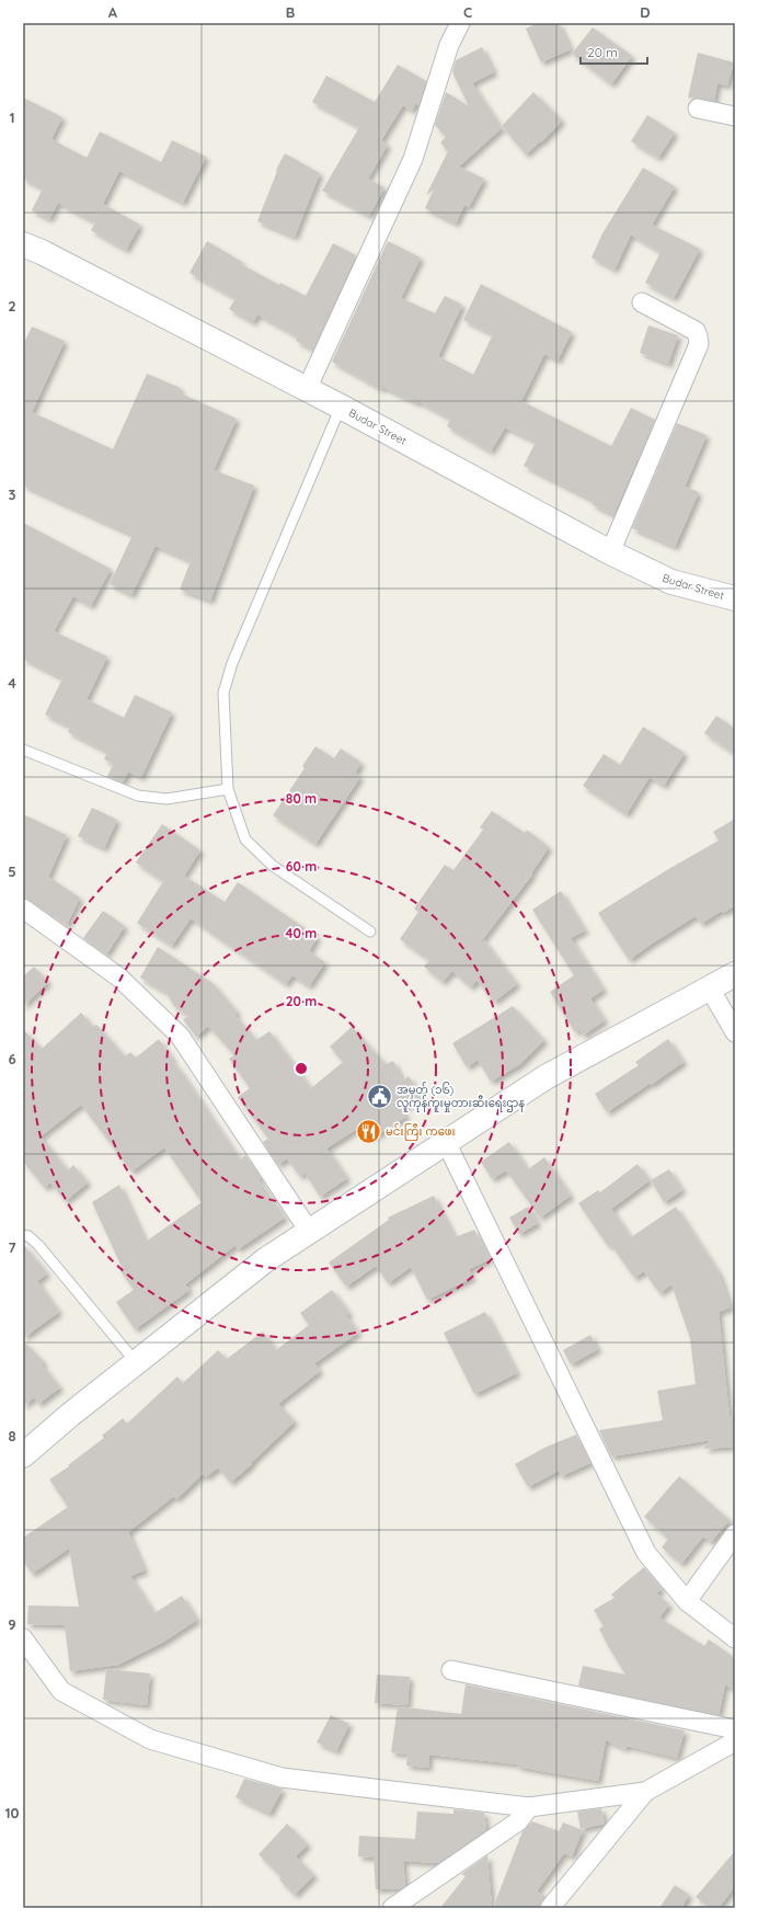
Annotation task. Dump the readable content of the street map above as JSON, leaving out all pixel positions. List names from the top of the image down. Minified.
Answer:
{"streets":{"main road":["Budar Street"]},"places":{"public building":["အမှတ် (၁၆) လူကုန်ကူးမှုတားဆီးရေးဌာန"],"restaurant":["မင်းကြီး ကဖေး"]},"scale_bar":"20 m","grid":{"columns":["A","B","C","D"],"rows":["1","2","3","4","5","6","7","8","9","10"]},"rings":["80 m","60 m","40 m","20 m"]}
